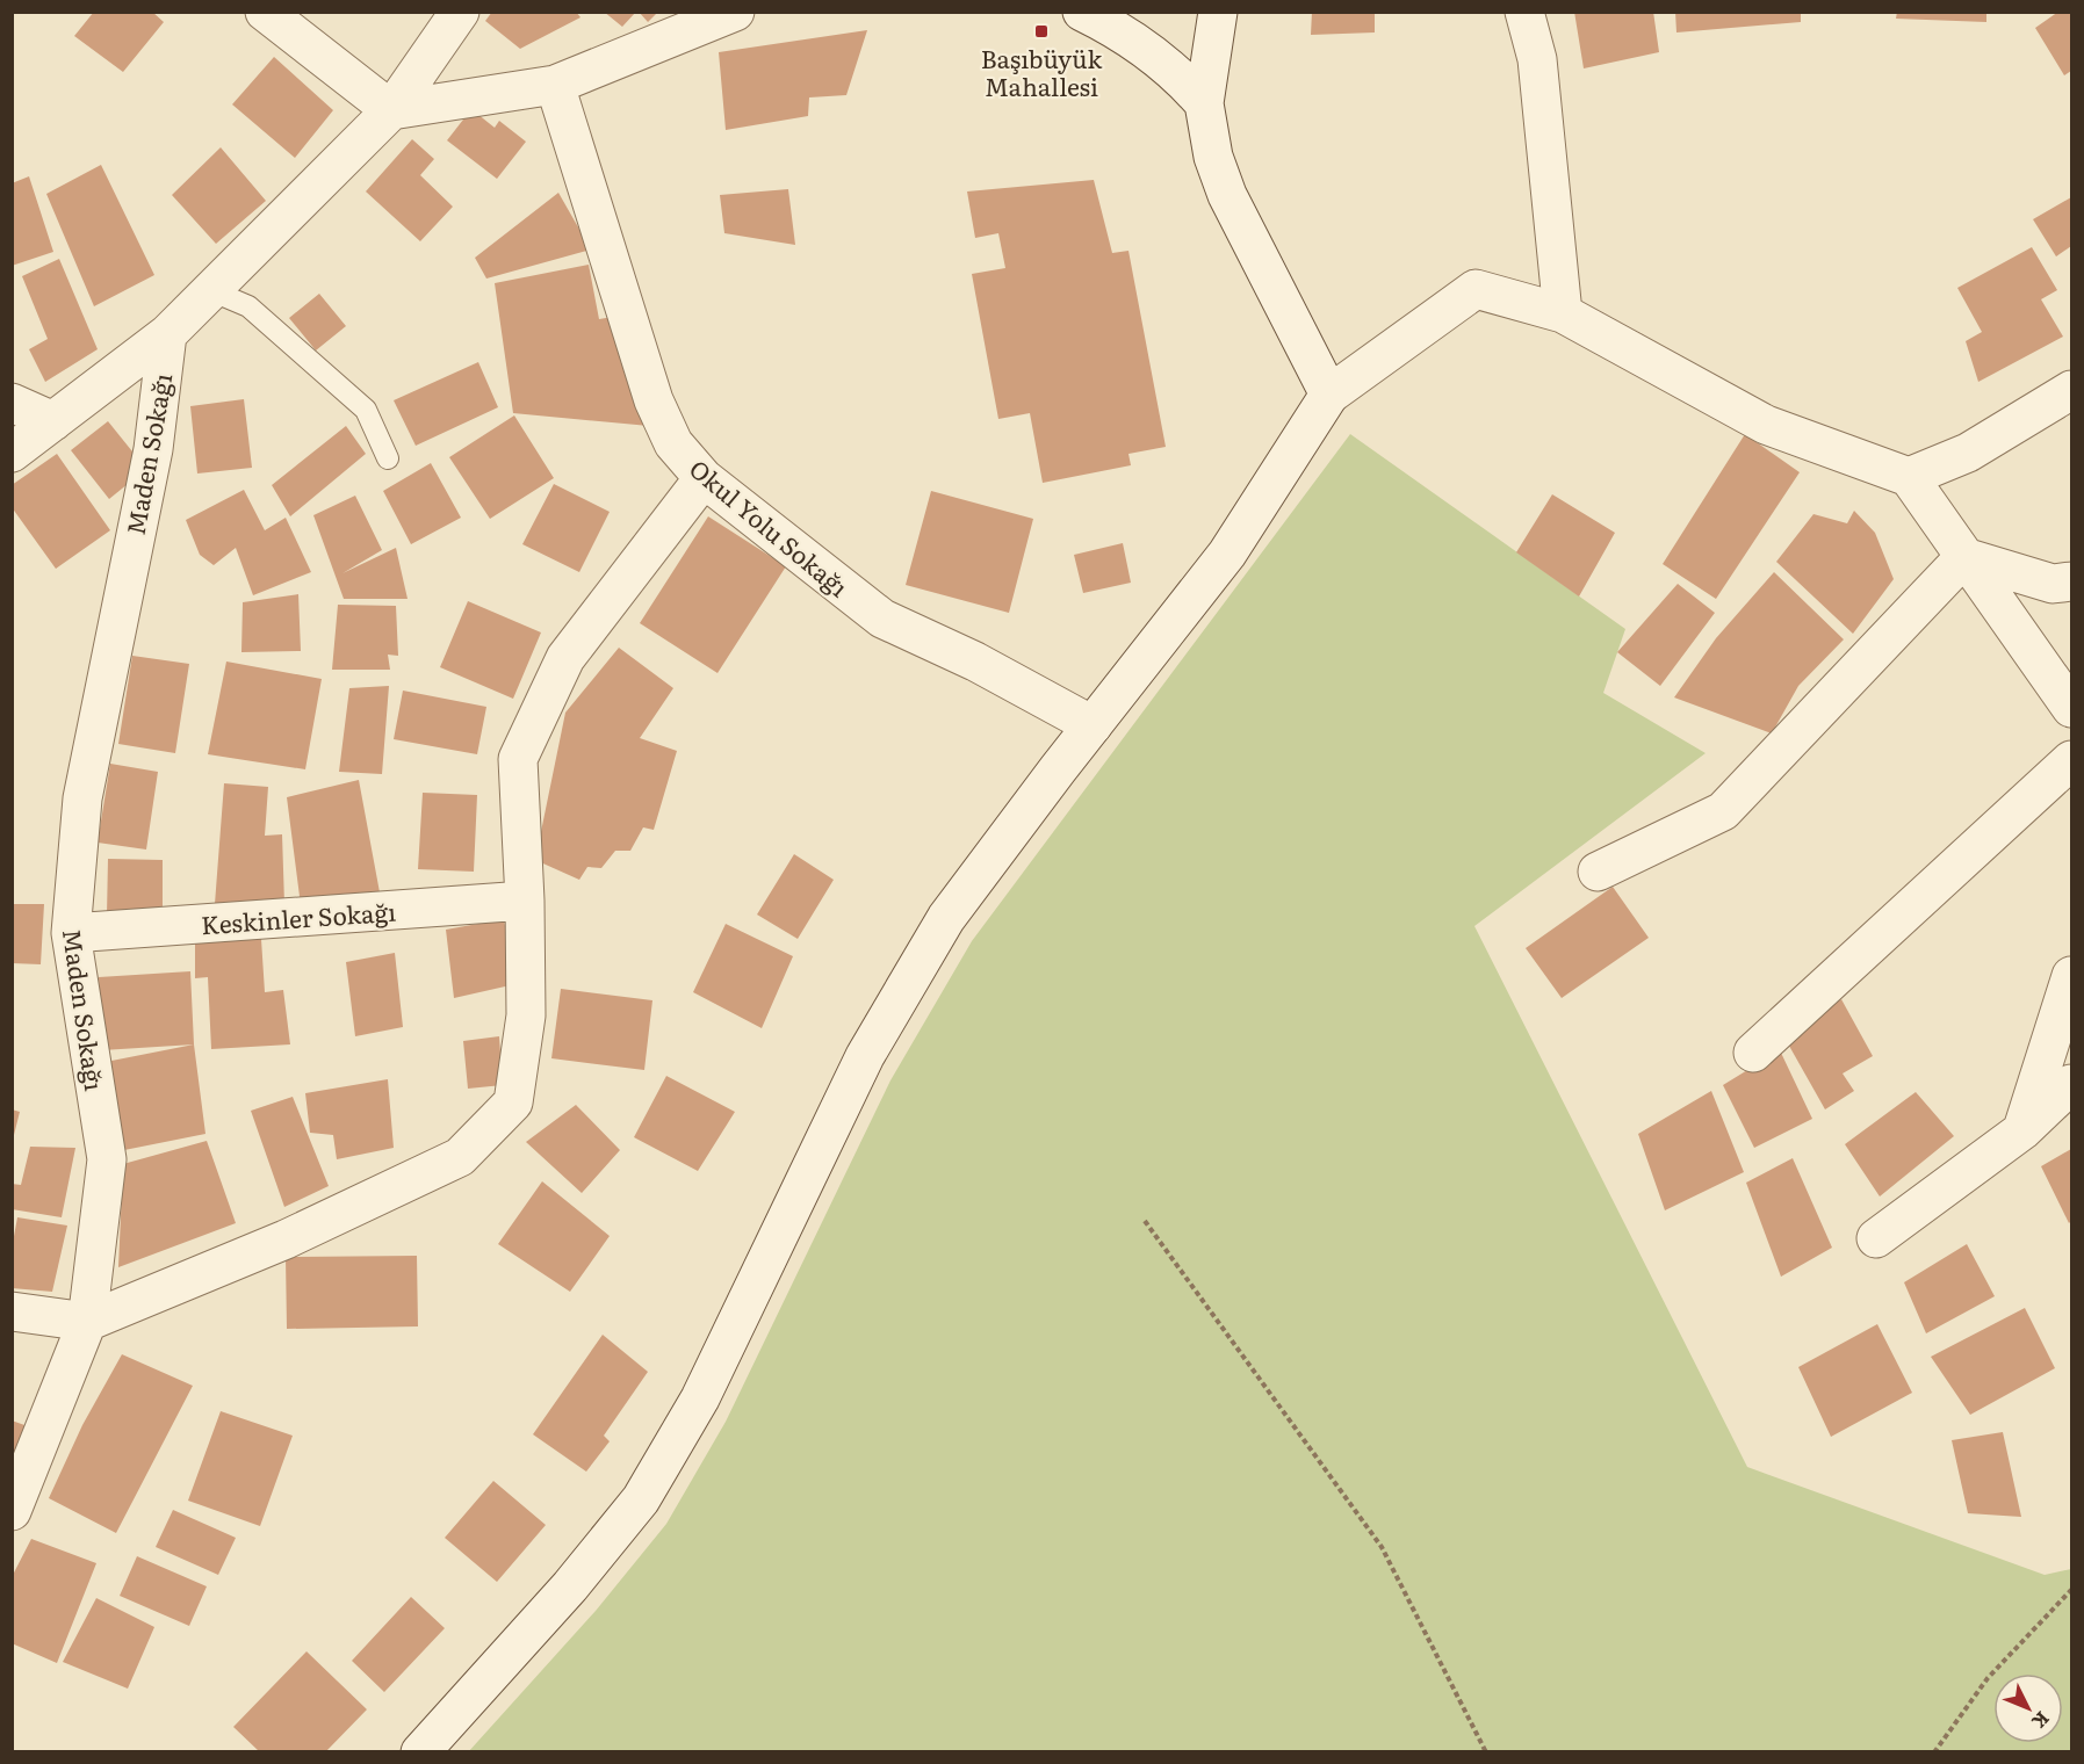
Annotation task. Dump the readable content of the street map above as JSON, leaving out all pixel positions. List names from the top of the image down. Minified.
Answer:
{"streets":{"street":["Maden Sokağı","Okul Yolu Sokağı","Keskinler Sokağı"]},"crossings":[["Maden Sokağı","Keskinler Sokağı"]],"places":{"transit":["Başıbüyük Mahallesi"]},"north":"bottom right"}
